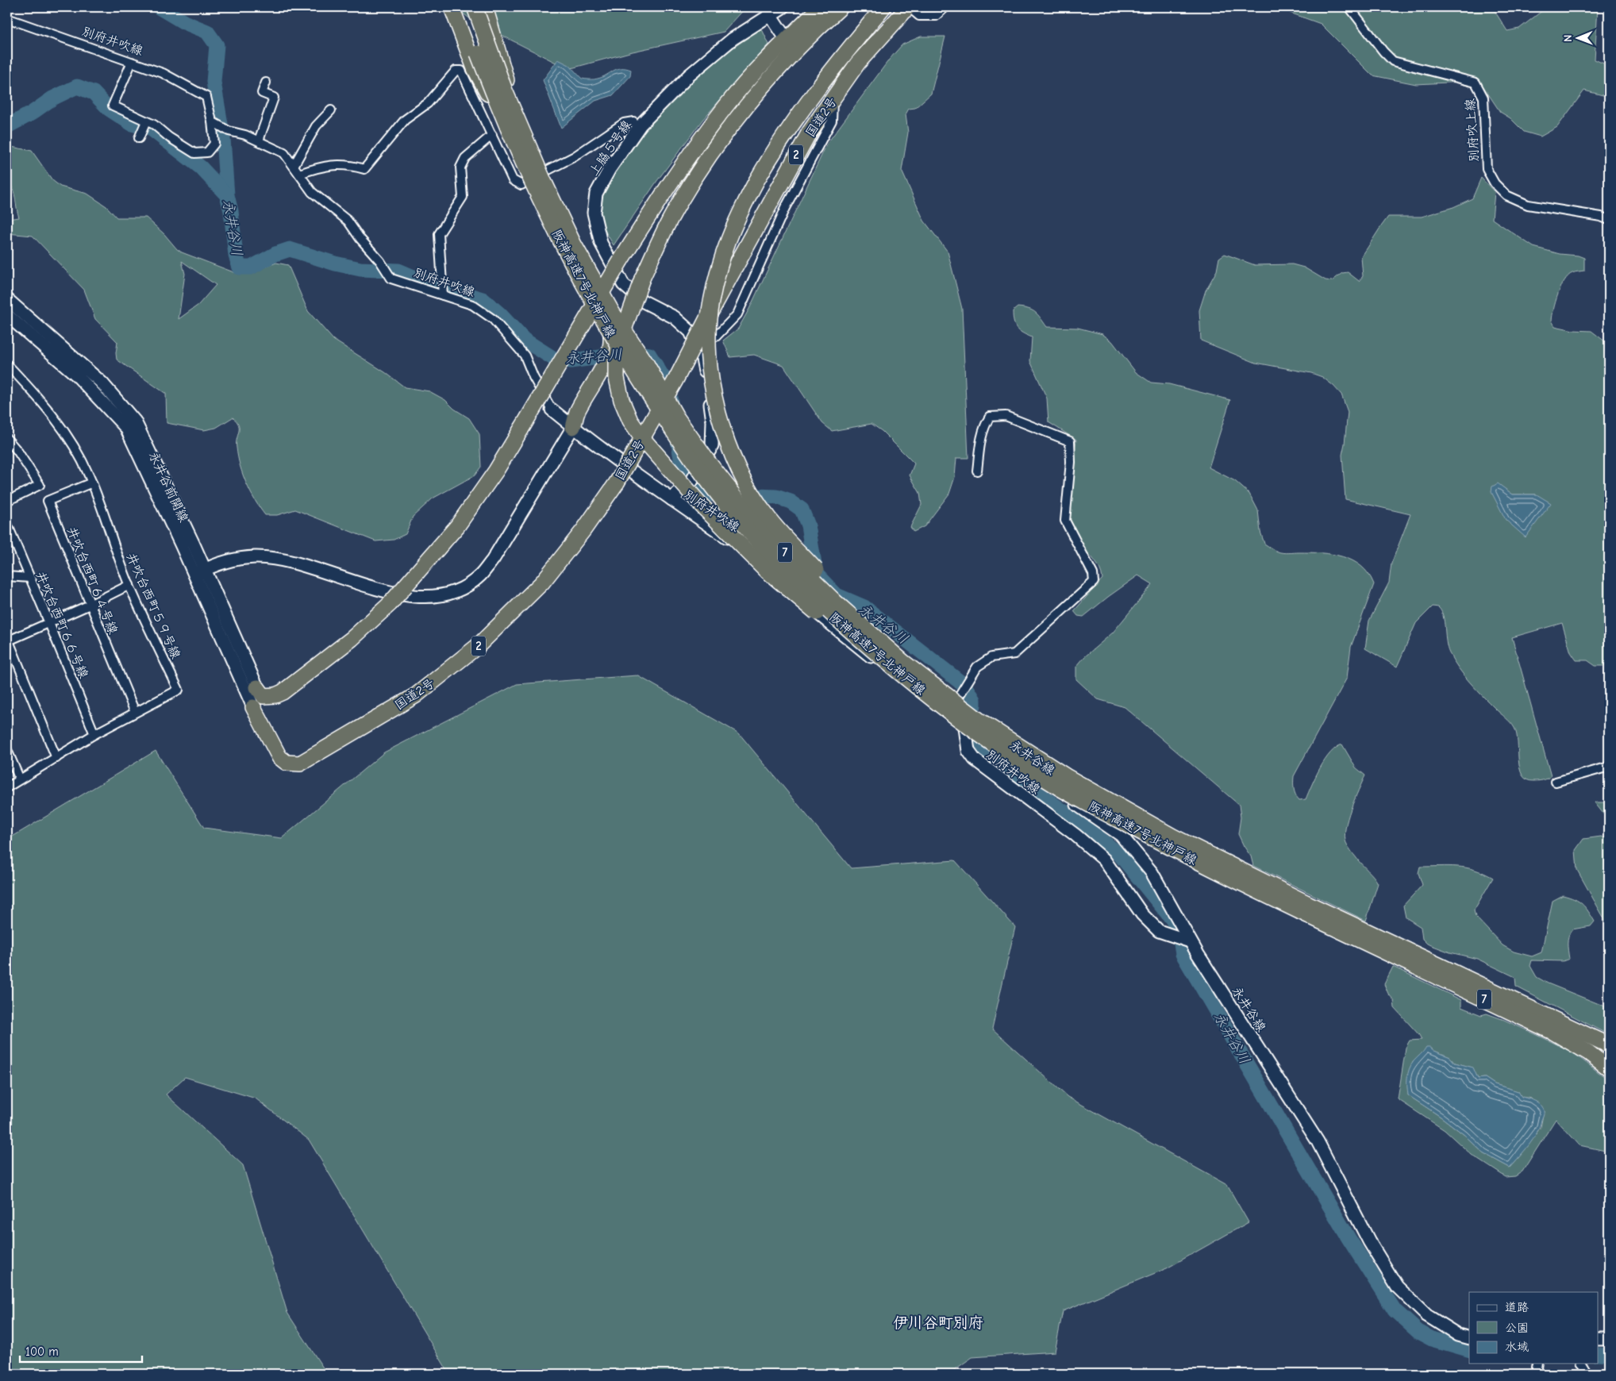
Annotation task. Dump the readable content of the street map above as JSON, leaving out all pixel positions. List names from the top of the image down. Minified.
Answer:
{"streets":{"highway":["国道2号","2","阪神高速7号北神戸線","7"],"street":["別府井吹線","別府吹上線","上脇５号線","永井谷前開線","井吹台西町６４号線","井吹台西町５９号線","井吹台西町６６号線","永井谷線"]},"crossings":[["別府井吹線","上脇５号線"],["別府井吹線","永井谷線"],["国道2号","永井谷前開線"],["阪神高速7号北神戸線","7"],["井吹台西町６４号線","井吹台西町５９号線"],["井吹台西町５９号線","井吹台西町６６号線"]],"districts":["伊川谷町別府"],"water":["永井谷川"],"legend":["道路","公園","水域"],"scale_bar":"100 m","north":"left"}
